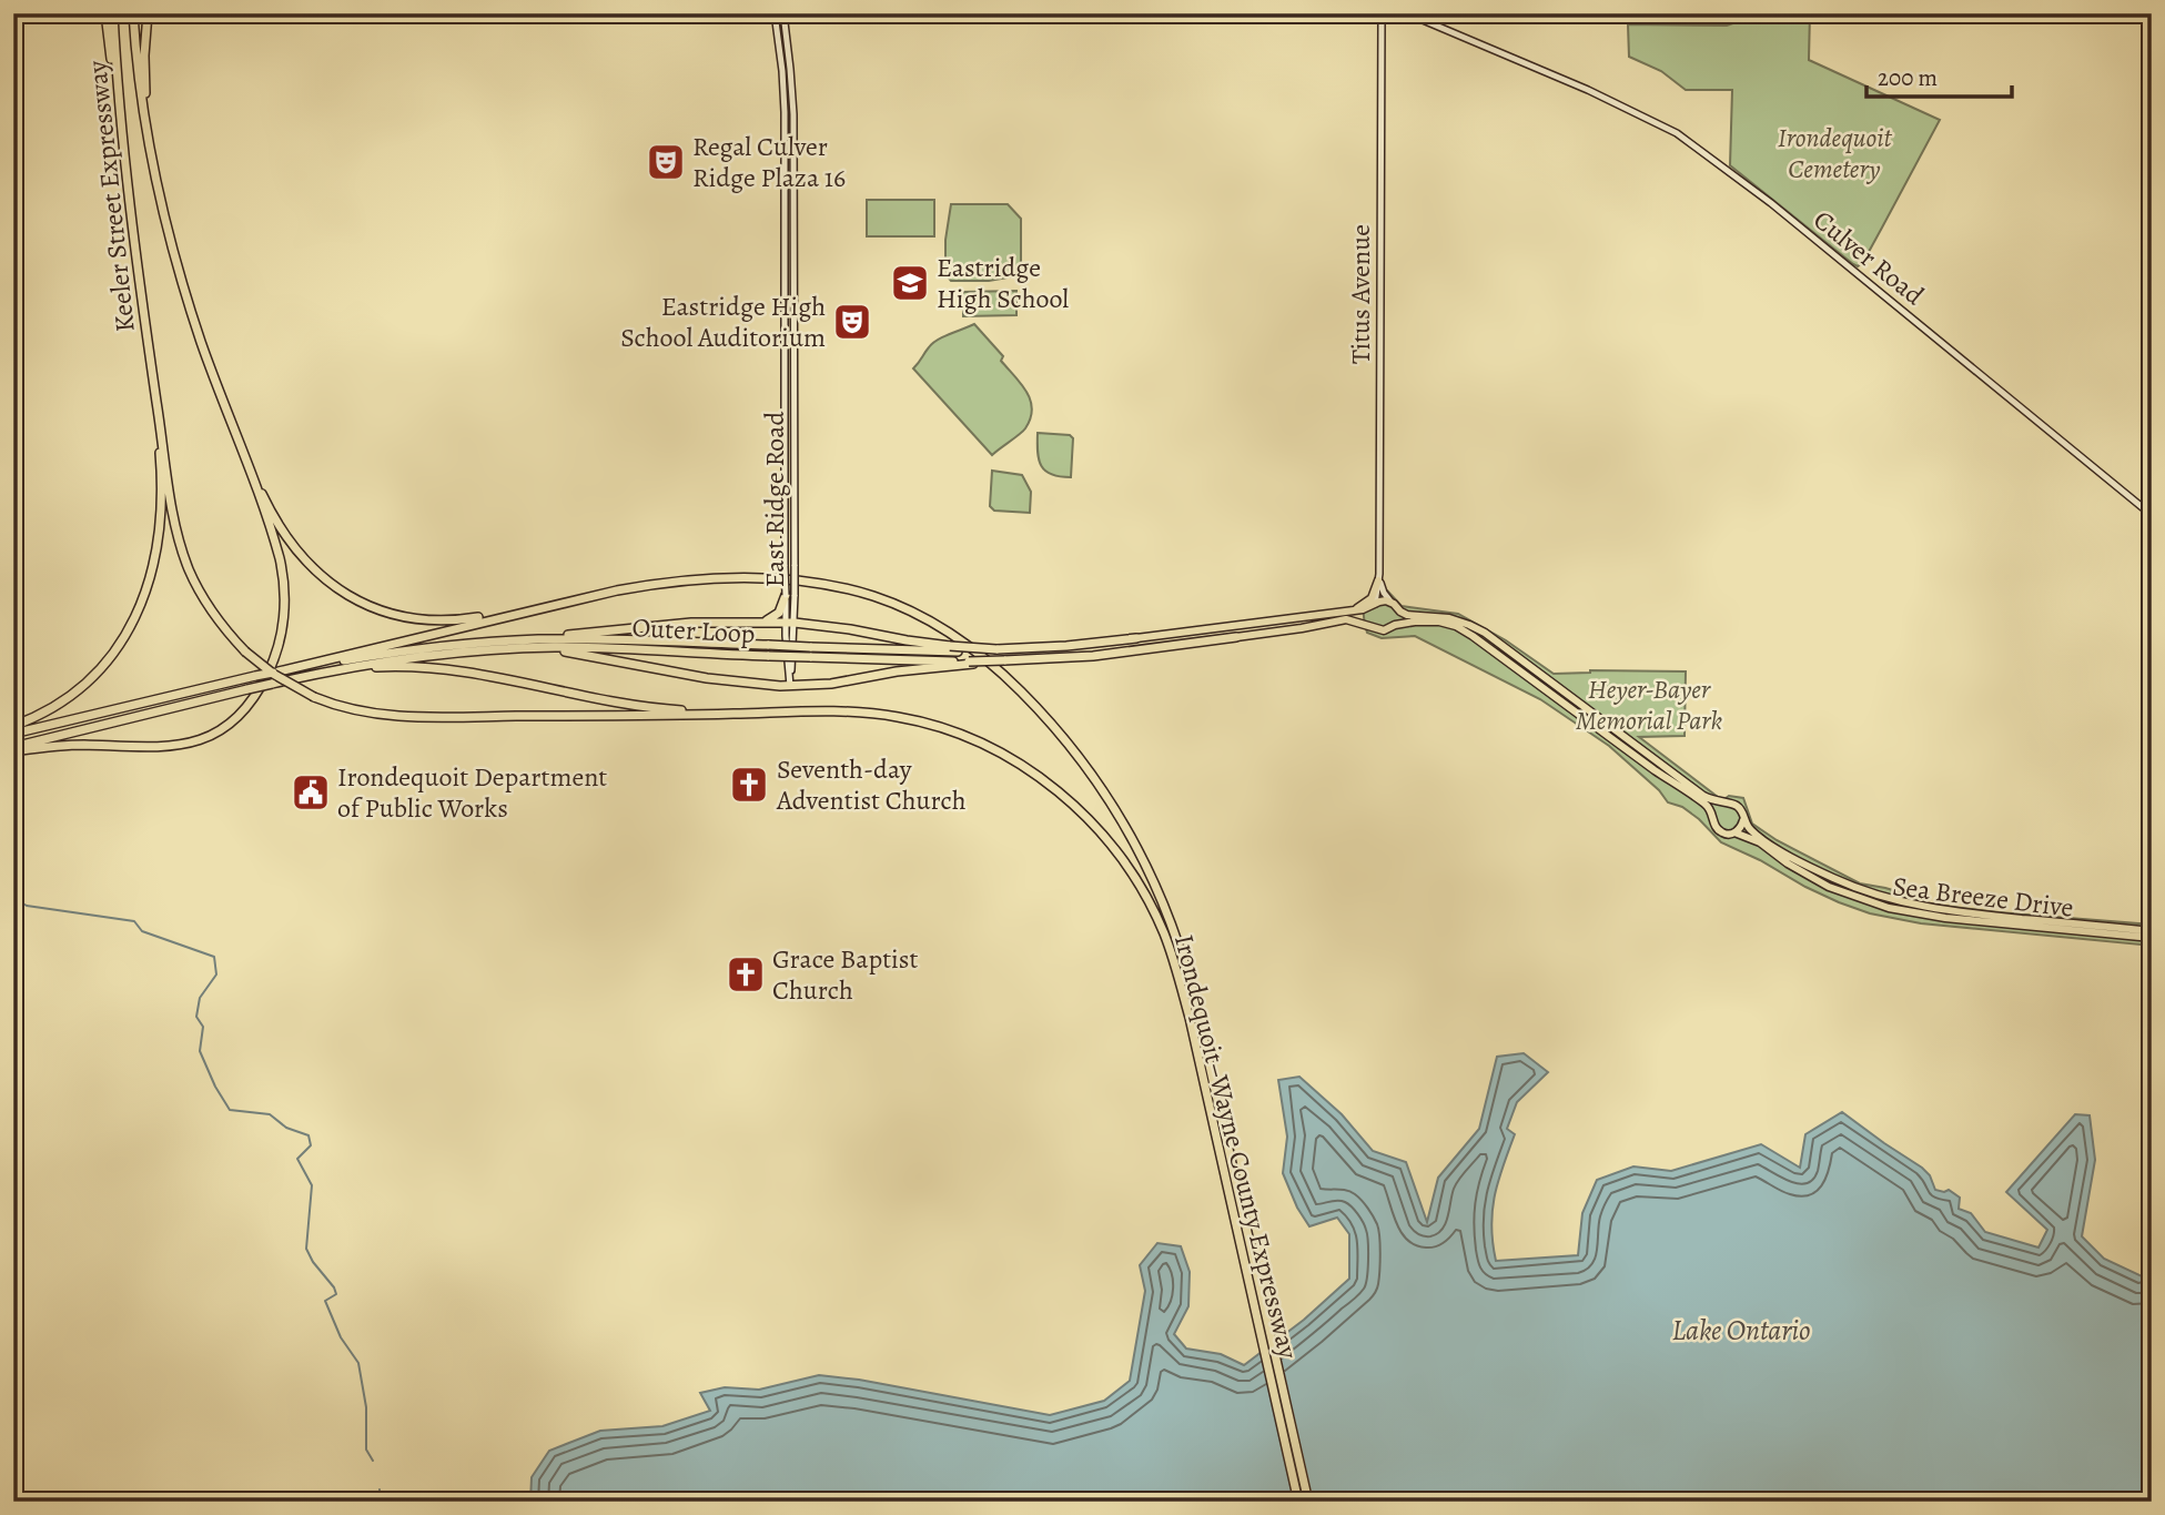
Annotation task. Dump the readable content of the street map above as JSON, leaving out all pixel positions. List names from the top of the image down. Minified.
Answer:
{"streets":{"highway":["Keeler Street Expressway","Outer Loop","Irondequoit–Wayne County Expressway"],"main road":["Culver Road","Titus Avenue","East Ridge Road","Sea Breeze Drive"]},"crossings":[["Titus Avenue","Outer Loop"]],"water":["Lake Ontario"],"parks":["Irondequoit Cemetery","Heyer-Bayer Memorial Park"],"places":{"theatre":["Regal Culver Ridge Plaza 16","Eastridge High School Auditorium"],"school or university":["Eastridge High School"],"church":["Seventh-day Adventist Church","Grace Baptist Church"],"public building":["Irondequoit Department of Public Works"]},"scale_bar":"200 m"}
